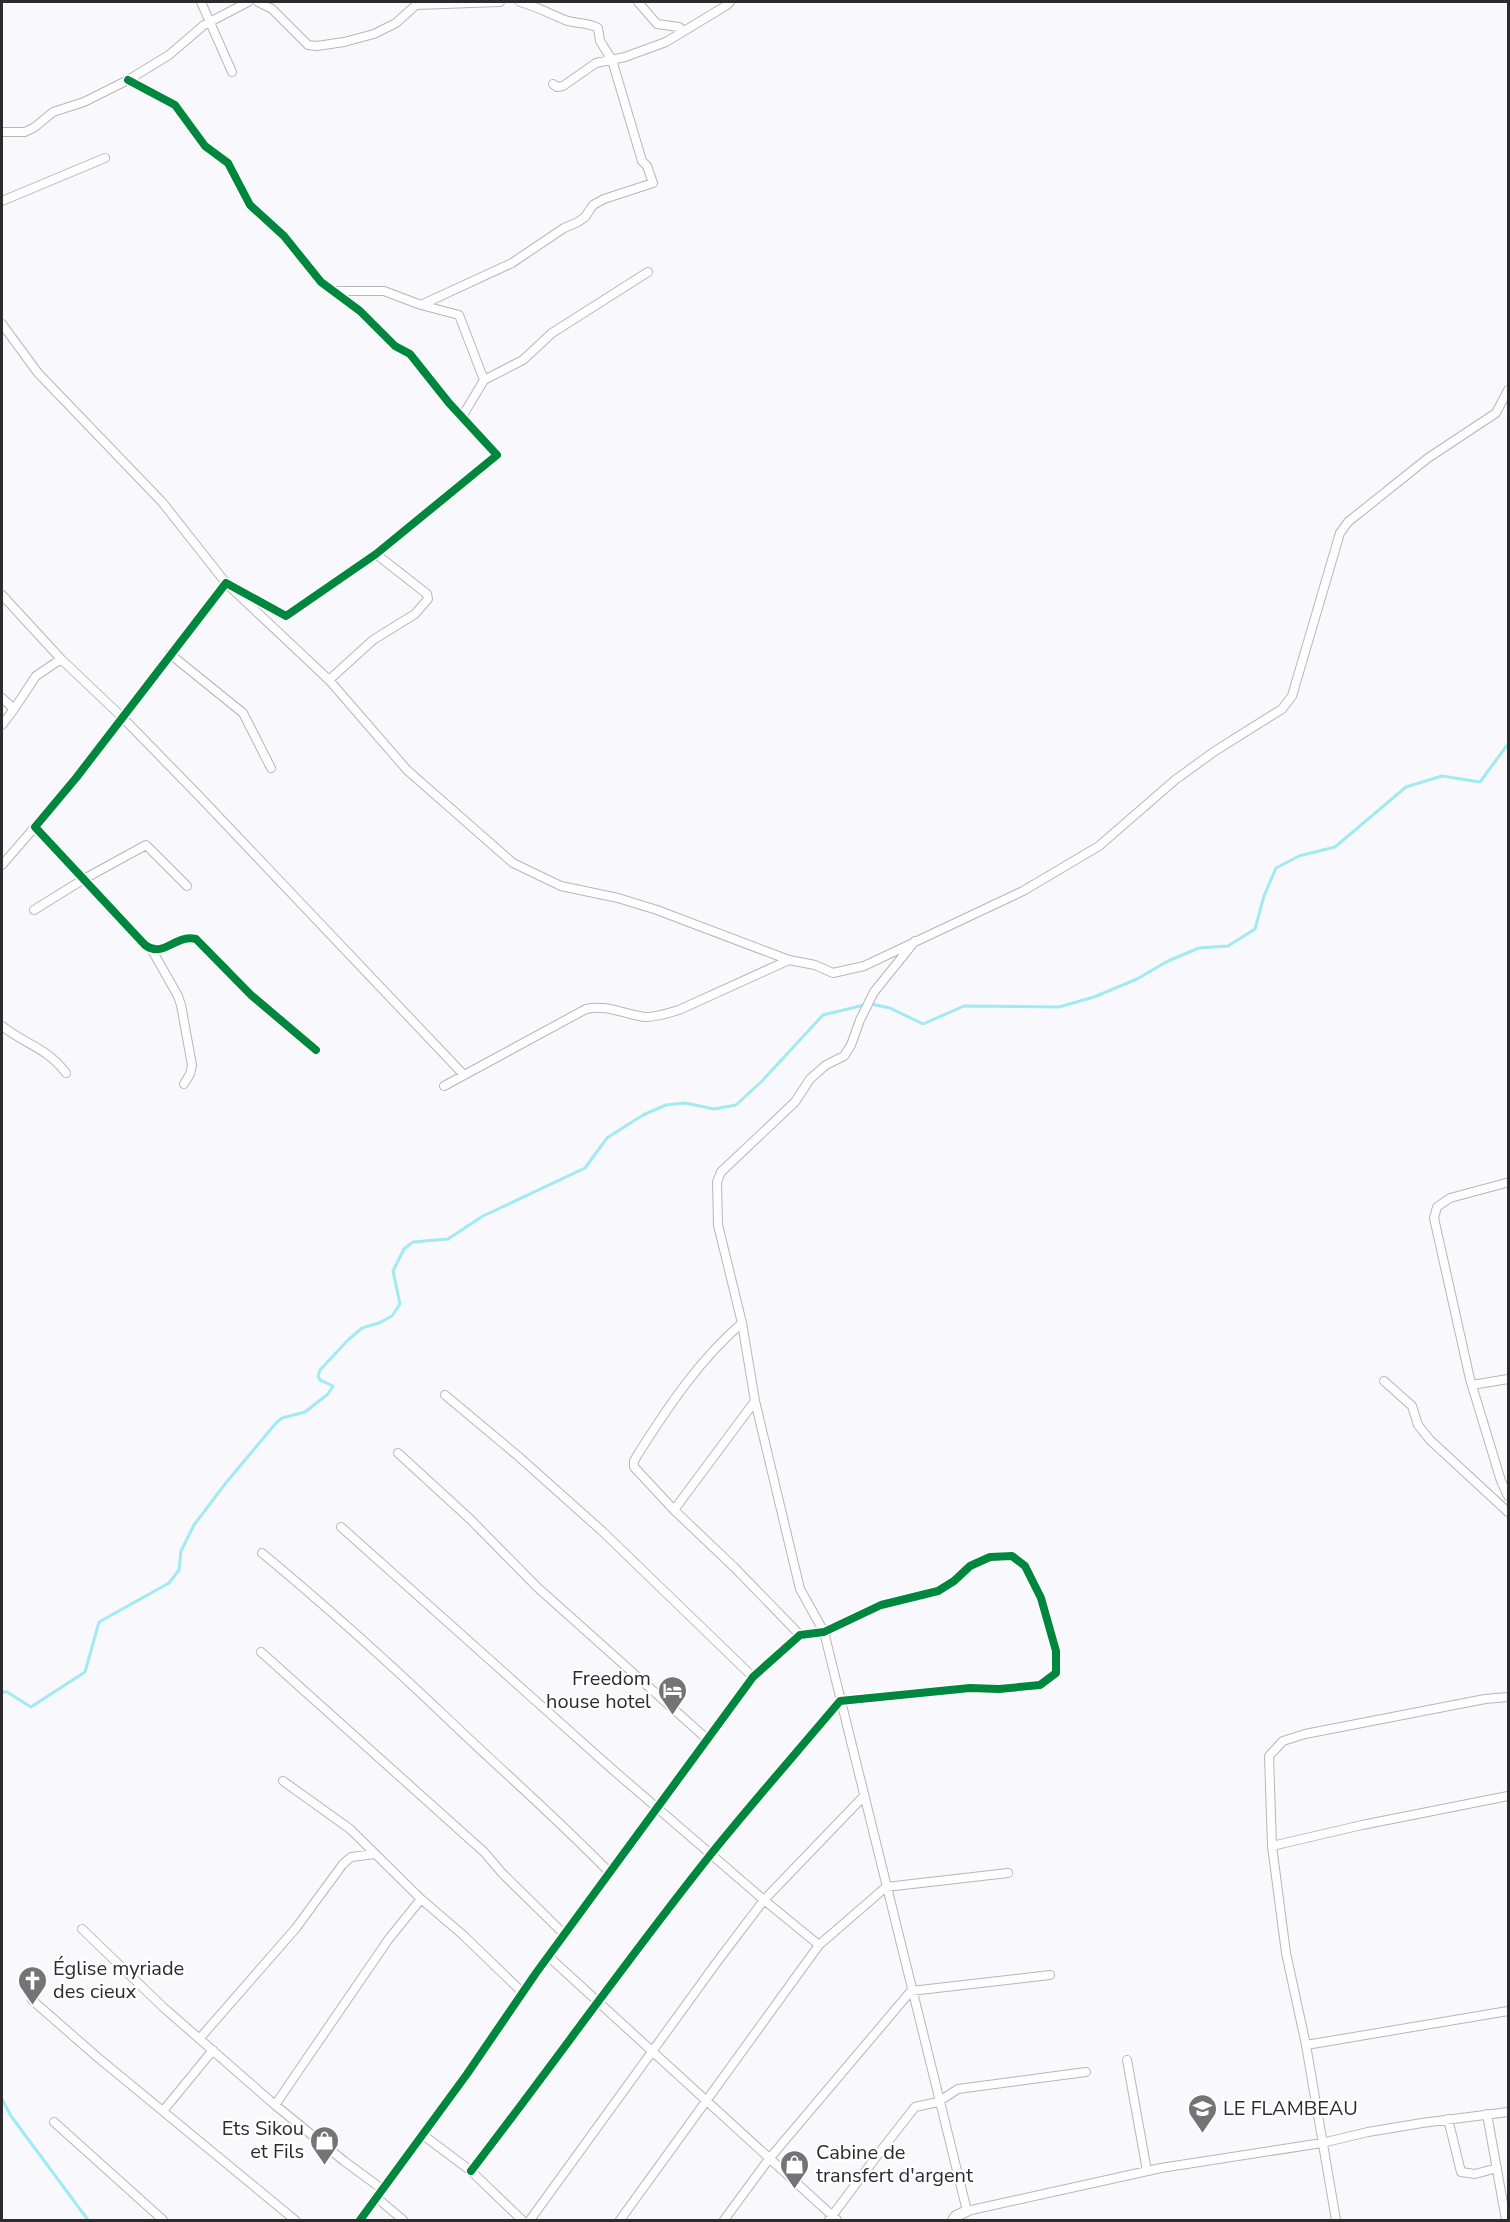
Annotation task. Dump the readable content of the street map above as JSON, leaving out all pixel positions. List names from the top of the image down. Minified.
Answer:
{"places":{"hotel":["Freedom house hotel"],"church":["Église myriade des cieux"],"school or university":["LE FLAMBEAU"],"shop":["Ets Sikou et Fils","Cabine de transfert d'argent"]}}
